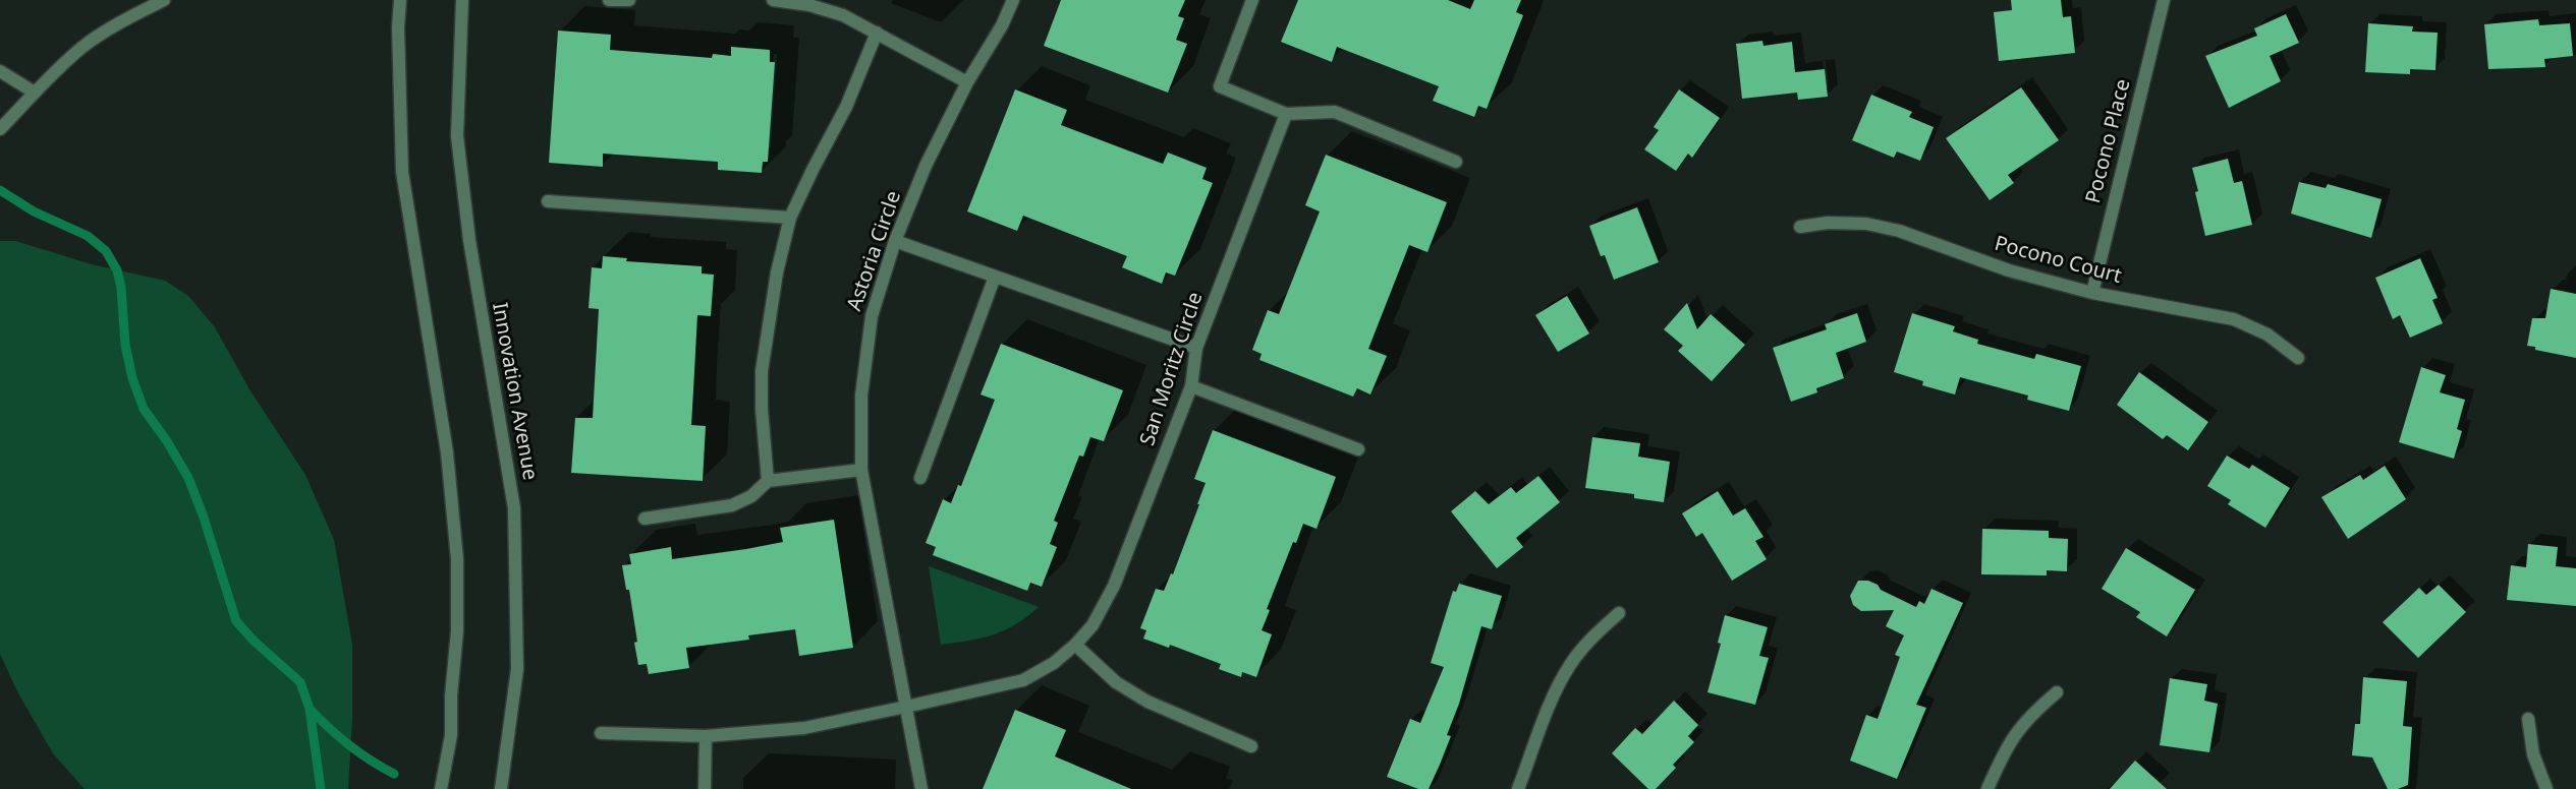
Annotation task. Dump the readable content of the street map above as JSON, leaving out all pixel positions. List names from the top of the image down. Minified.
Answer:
{"streets":{"street":["Pocono Place","Astoria Circle","Pocono Court","San Moritz Circle","Innovation Avenue"]},"crossings":[["Pocono Place","Pocono Court"],["Astoria Circle","San Moritz Circle"]]}
